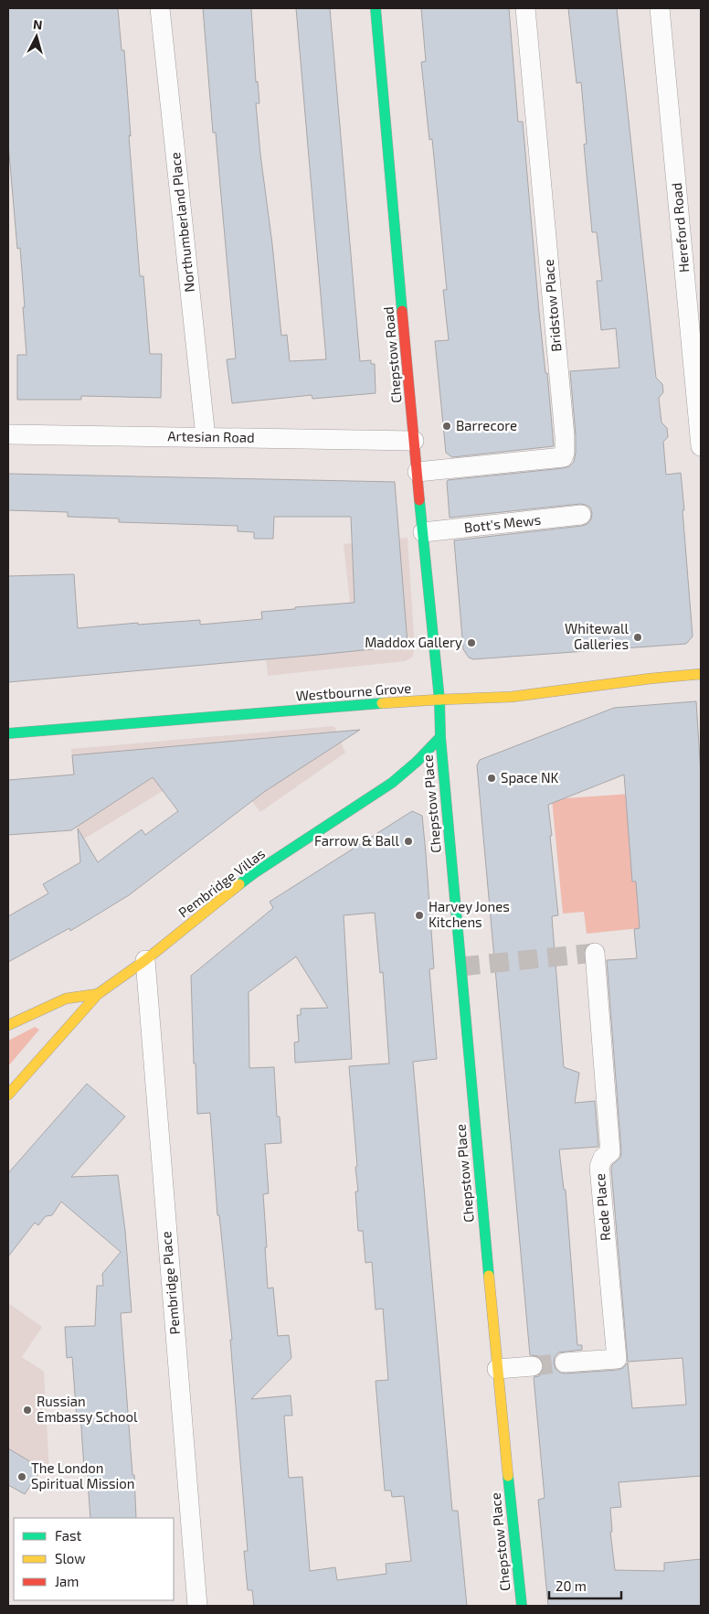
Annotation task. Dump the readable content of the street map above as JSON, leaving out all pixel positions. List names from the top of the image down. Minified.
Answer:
{"streets":{"main road":["Chepstow Road","Westbourne Grove","Chepstow Place","Pembridge Villas"],"street":["Northumberland Place","Hereford Road","Bridstow Place","Artesian Road","Bott's Mews","Rede Place","Pembridge Place"]},"crossings":[["Northumberland Place","Artesian Road"],["Bridstow Place","Chepstow Road"],["Chepstow Road","Artesian Road"],["Chepstow Road","Bott's Mews"],["Chepstow Road","Westbourne Grove"],["Chepstow Place","Pembridge Villas"],["Pembridge Villas","Pembridge Place"]],"places":["Barrecore","Whitewall Galleries","Maddox Gallery","Space NK","Farrow & Ball","Harvey Jones Kitchens","Russian Embassy School","The London Spiritual Mission"],"legend":["Fast","Slow","Jam"],"scale_bar":"20 m","north":"top"}
